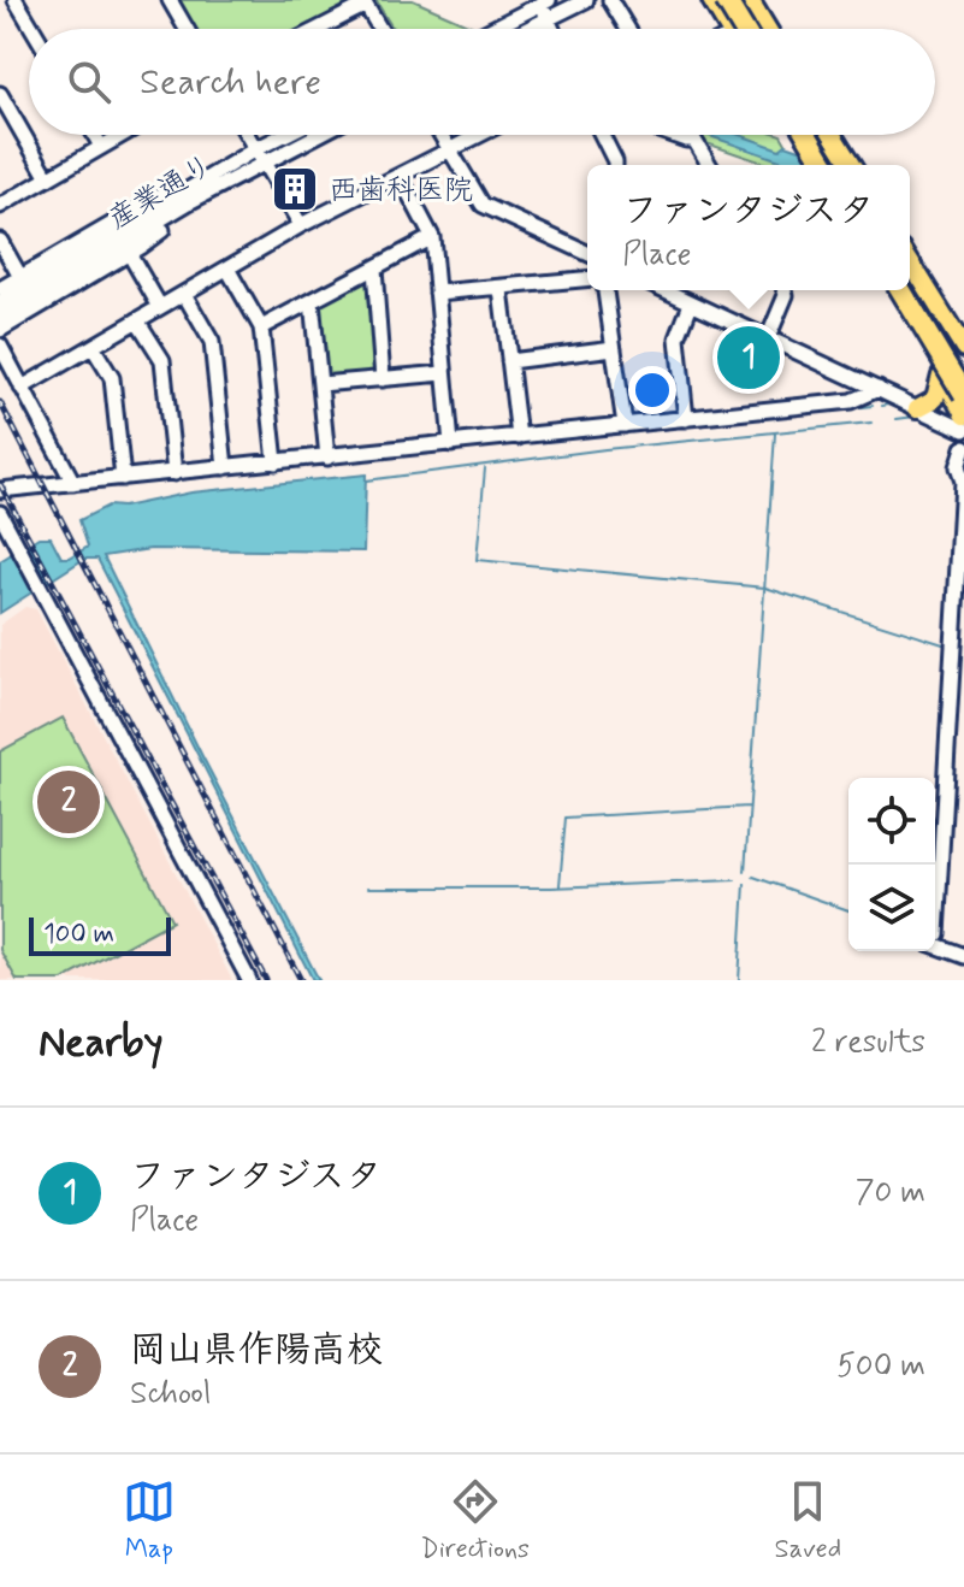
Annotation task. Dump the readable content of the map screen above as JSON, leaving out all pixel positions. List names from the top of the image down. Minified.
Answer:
{"streets":{"street":["産業通り"]},"places":{"building":["西歯科医院"]},"scale_bar":"100 m","page":{"search":"Search here","popup":["ファンタジスタ","Place"],"pins":["1","2"],"scale":"100 m","heading":["Nearby","2 results"],"list":[{"mark":"1","name":"ファンタジスタ","note":"Place","value":"70 m"},{"mark":"2","name":"岡山県作陽高校","note":"School","value":"500 m"}],"nav":["Map","Directions","Saved"]}}
